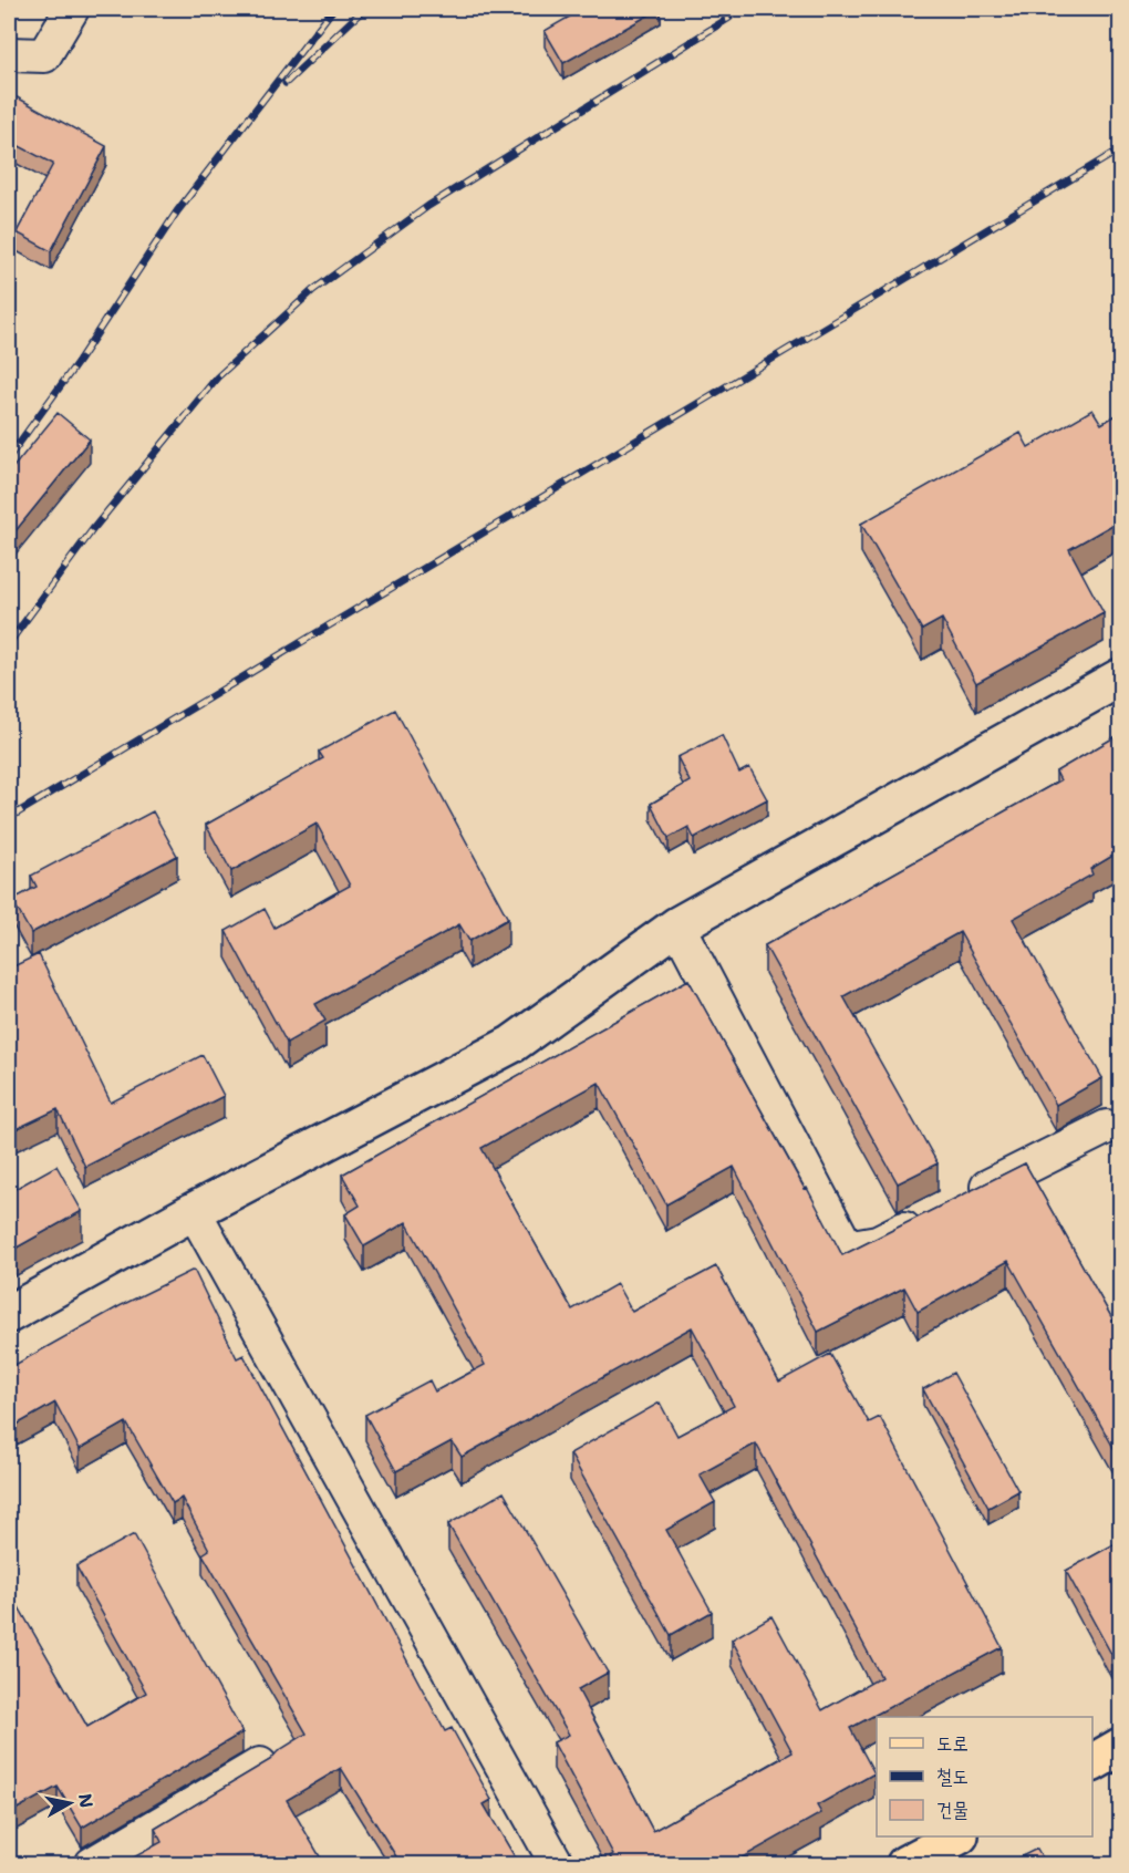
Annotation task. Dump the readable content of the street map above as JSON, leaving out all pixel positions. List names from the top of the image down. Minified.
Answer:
{"legend":["도로","철도","건물"],"north":"right"}
